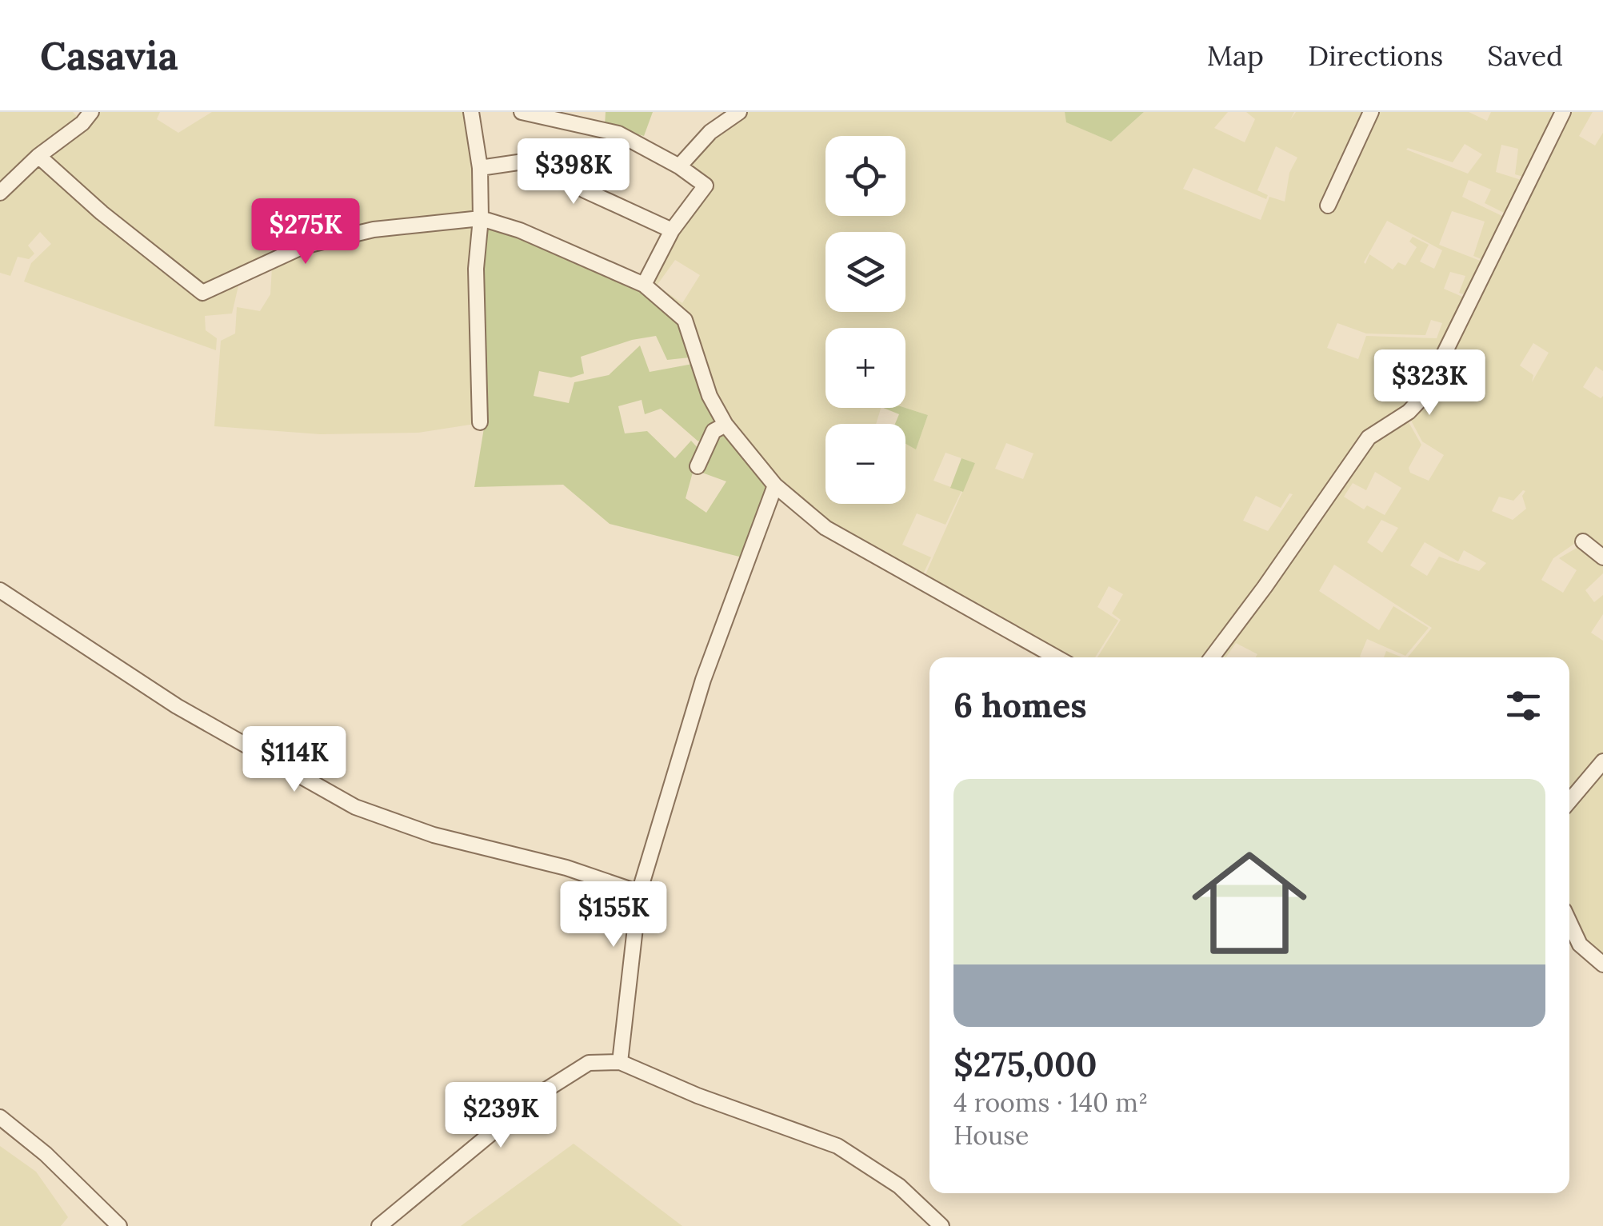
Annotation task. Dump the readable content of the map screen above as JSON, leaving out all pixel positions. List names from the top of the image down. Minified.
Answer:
{"page":{"header":"Casavia","nav":["Map","Directions","Saved"],"map_buttons":["+","−"],"price":["$398K","$275K","$323K","$114K","$155K","$239K"],"heading":"6 homes","list":[{"name":"$275,000","note":"4 rooms · 140 m² · House"}]}}
